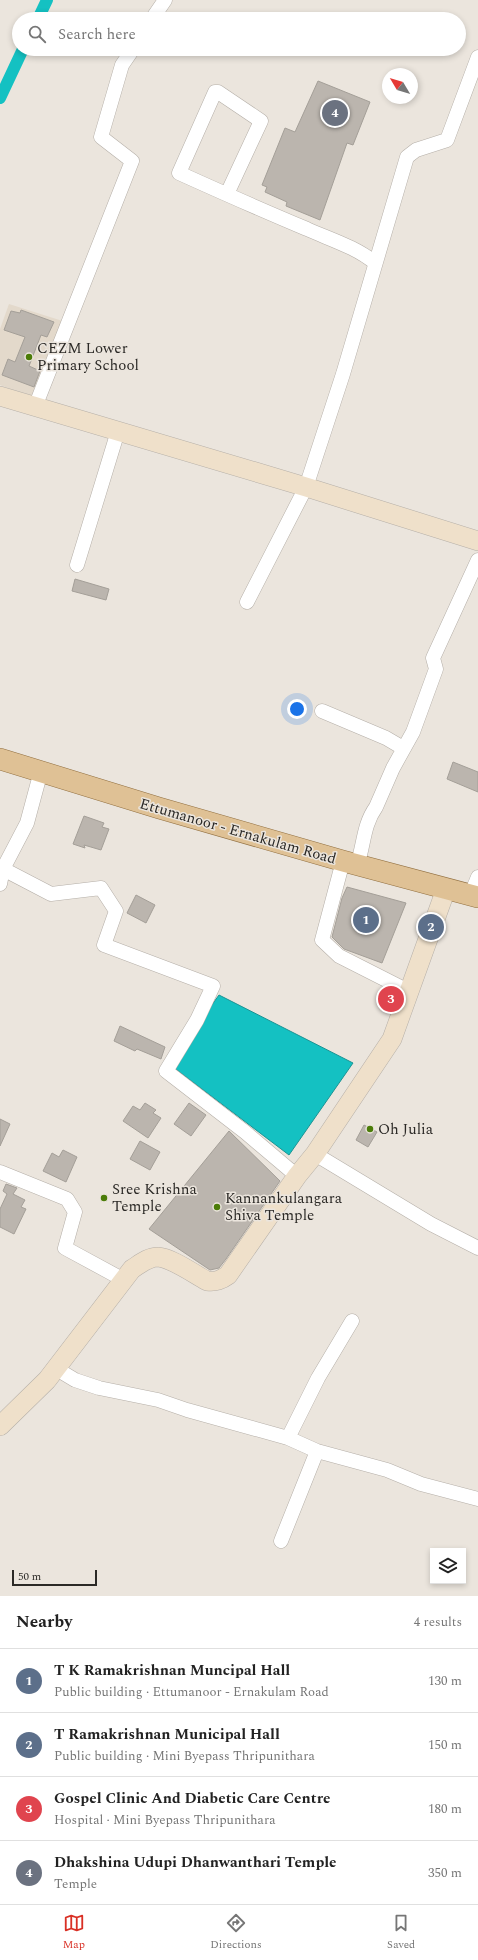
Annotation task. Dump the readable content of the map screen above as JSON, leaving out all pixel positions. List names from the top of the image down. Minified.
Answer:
{"streets":{"main road":["Ettumanoor - Ernakulam Road"]},"places":["CEZM Lower Primary School","Oh Julia","Sree Krishna Temple","Kannankulangara Shiva Temple"],"scale_bar":"50 m","north":"top left","page":{"search":"Search here","pins":["4","1","2","3"],"scale":"50 m","heading":["Nearby","4 results"],"list":[{"mark":"1","name":"T K Ramakrishnan Muncipal Hall","note":"Public building · Ettumanoor - Ernakulam Road","value":"130 m"},{"mark":"2","name":"T Ramakrishnan Municipal Hall","note":"Public building · Mini Byepass Thripunithara","value":"150 m"},{"mark":"3","name":"Gospel Clinic And Diabetic Care Centre","note":"Hospital · Mini Byepass Thripunithara","value":"180 m"},{"mark":"4","name":"Dhakshina Udupi Dhanwanthari Temple","note":"Temple","value":"350 m"}],"nav":["Map","Directions","Saved"]}}
